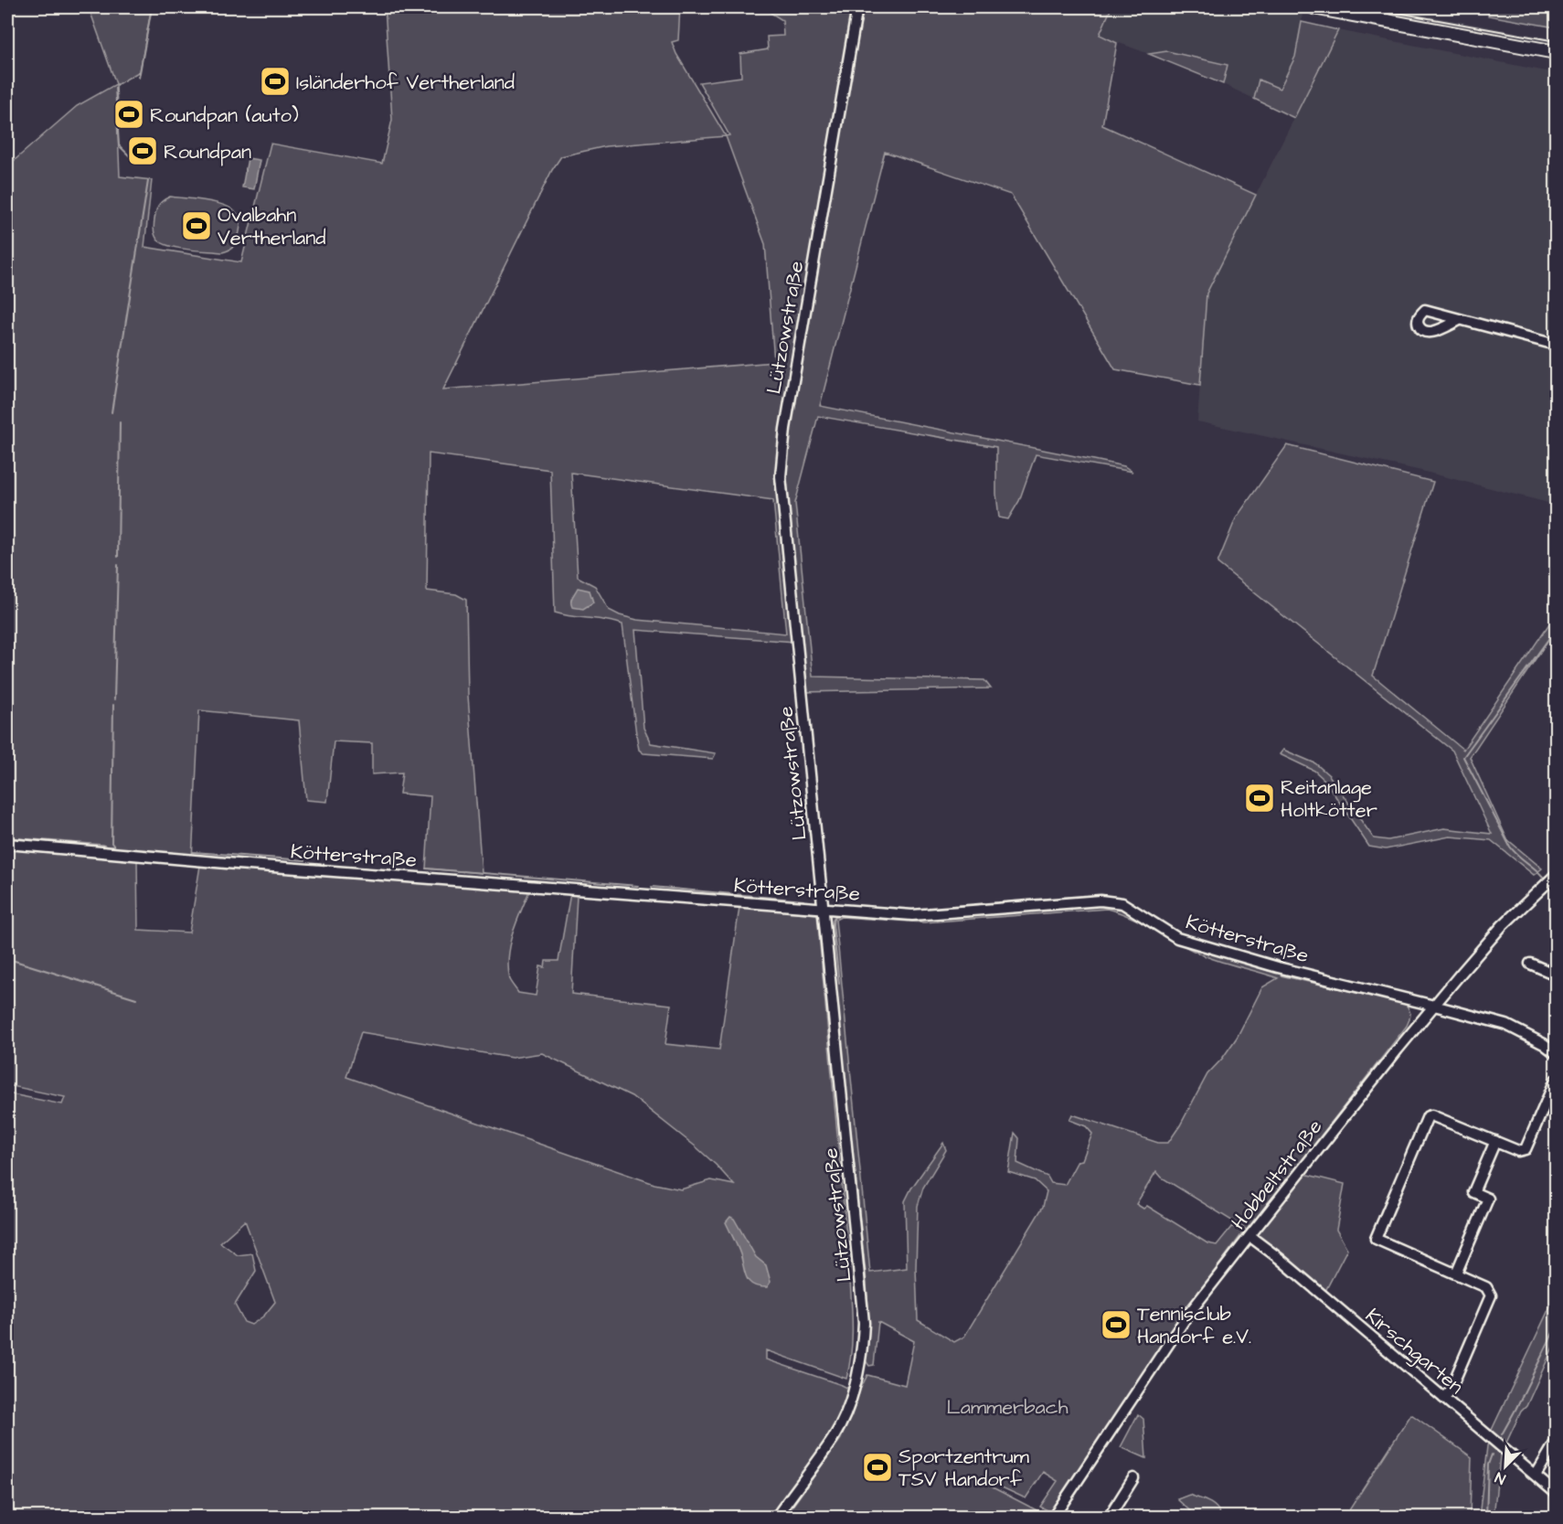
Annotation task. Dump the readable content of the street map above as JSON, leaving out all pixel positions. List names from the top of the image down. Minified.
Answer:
{"streets":{"street":["Lützowstraße","Kötterstraße","Hobbeltstraße","Kirschgarten"]},"crossings":[["Lützowstraße","Kötterstraße"],["Kötterstraße","Hobbeltstraße"],["Hobbeltstraße","Kirschgarten"]],"parks":["Lammerbach"],"places":{"sports":["Isländerhof Vertherland","Roundpan (auto)","Roundpan","Ovalbahn Vertherland","Reitanlage Holtkötter","Tennisclub Handorf e.V.","Sportzentrum TSV Handorf"]},"north":"bottom left"}
